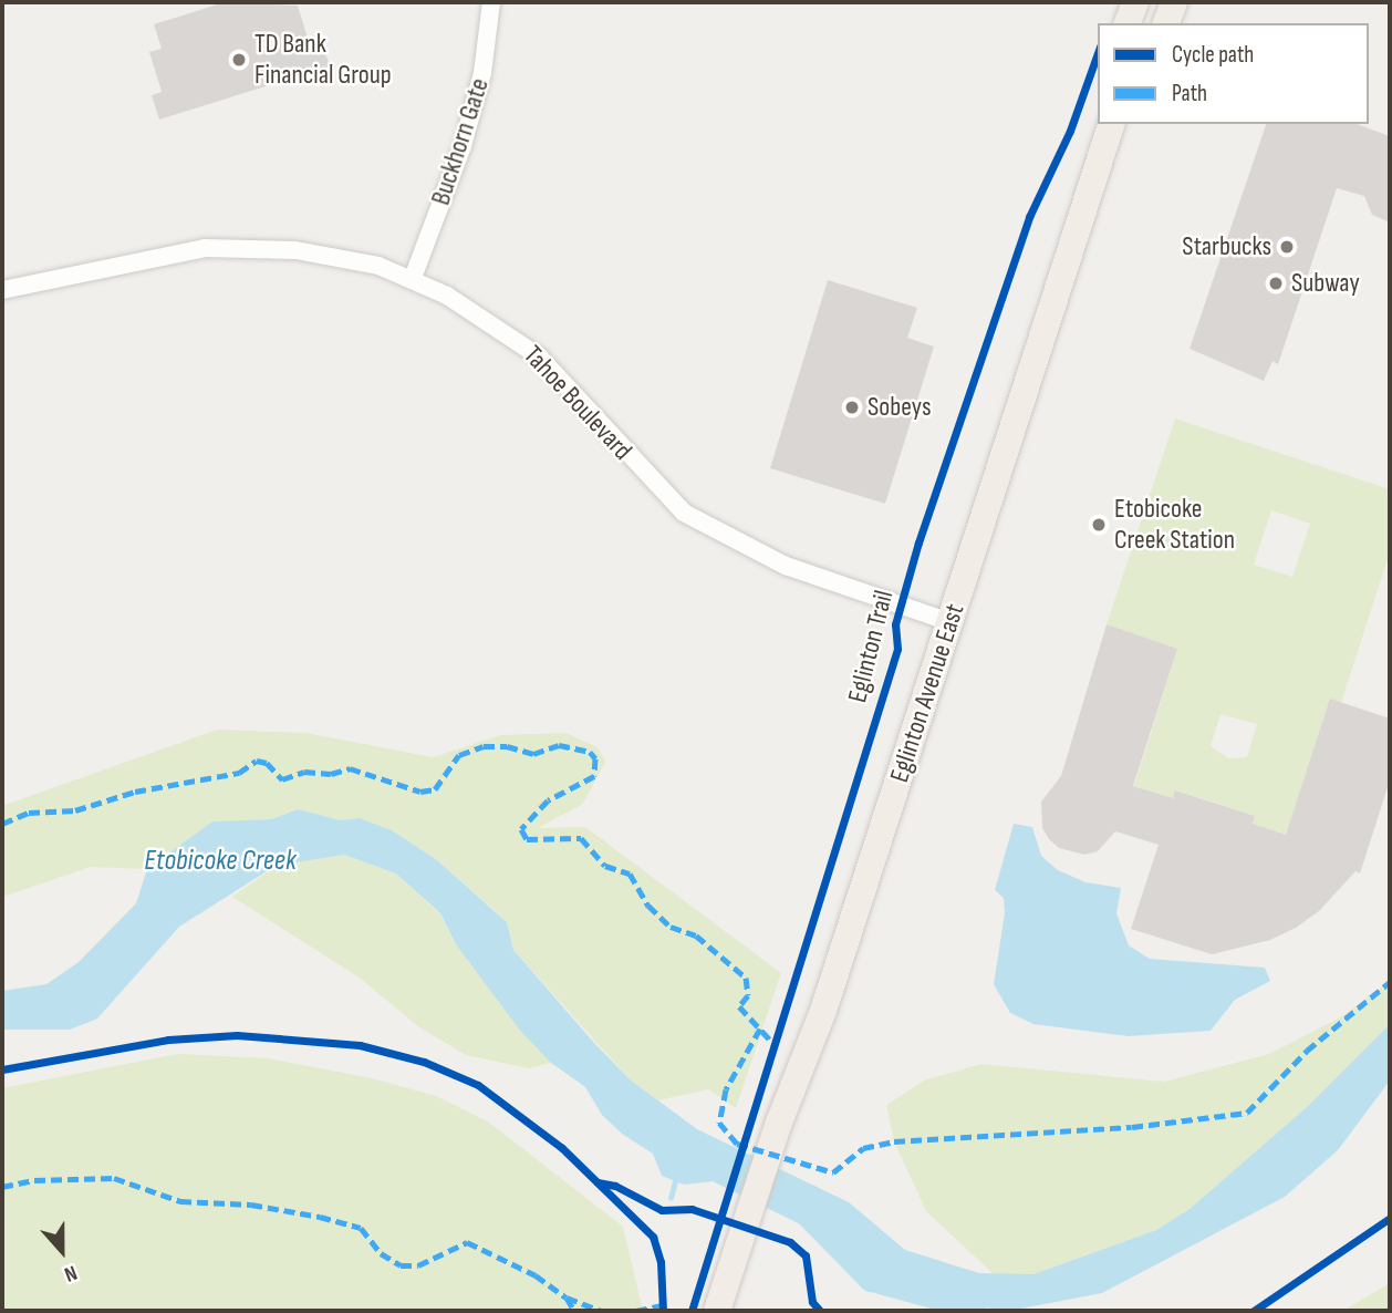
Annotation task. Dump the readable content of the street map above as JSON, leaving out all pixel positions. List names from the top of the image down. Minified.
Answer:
{"streets":{"main road":["Eglinton Avenue East"],"street":["Buckhorn Gate","Tahoe Boulevard"],"cycle path":["Eglinton Trail"]},"crossings":[["Buckhorn Gate","Tahoe Boulevard"],["Tahoe Boulevard","Eglinton Avenue East"]],"water":["Etobicoke Creek"],"places":["TD Bank Financial Group","Starbucks","Subway","Sobeys","Etobicoke Creek Station"],"legend":["Cycle path","Path"],"north":"bottom"}
